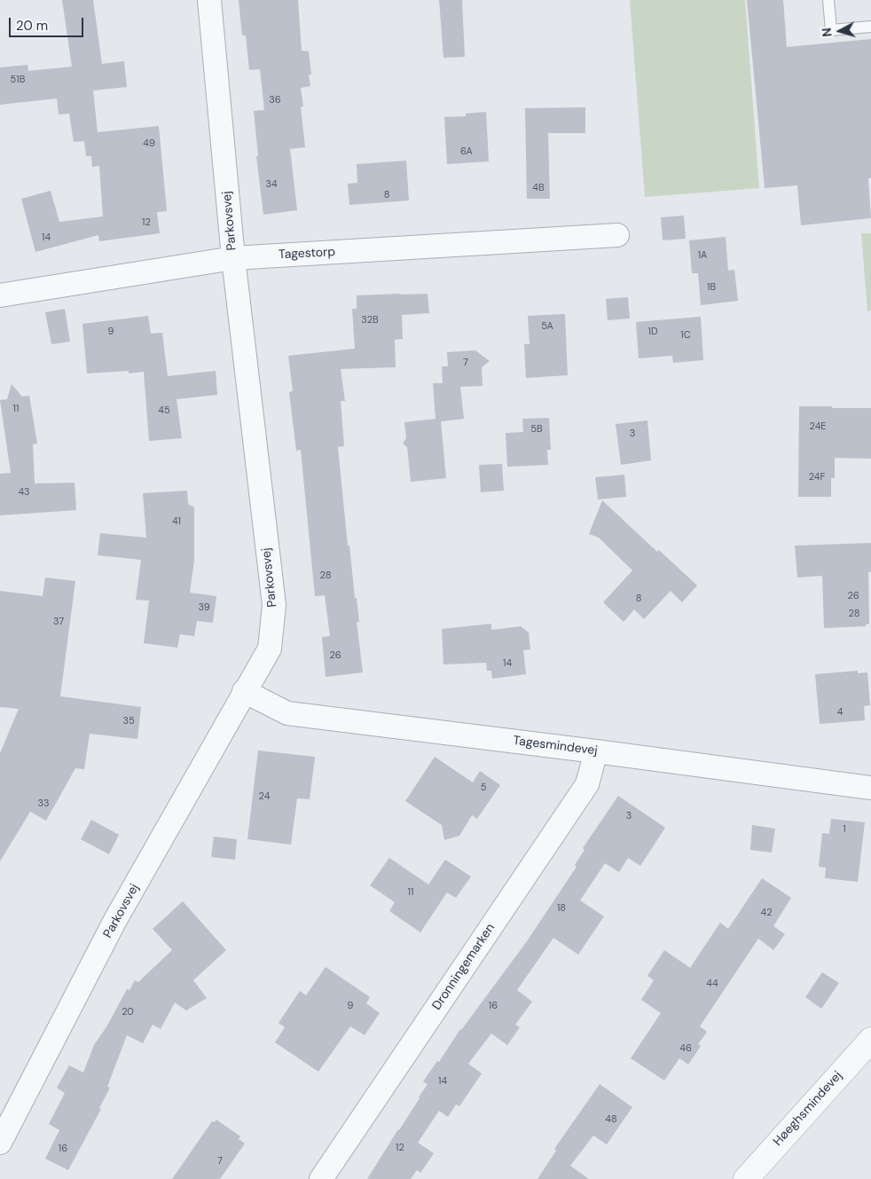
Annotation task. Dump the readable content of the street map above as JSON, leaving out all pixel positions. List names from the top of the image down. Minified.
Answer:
{"streets":{"street":["Parkovsvej","Tagestorp","Tagesmindevej","Dronningemarken","Høeghsmindevej"]},"crossings":[["Parkovsvej","Tagestorp"],["Parkovsvej","Tagesmindevej"],["Tagesmindevej","Dronningemarken"]],"house_numbers":["51B","36","49","6A","34","4B","8","12","14","1A","1B","32B","5A","9","1D","1C","7","11","45","24E","5B","3","24F","43","41","28","26","8","39","28","37","26","14","4","35","5","24","33","3","1","11","18","42","44","9","16","20","46","14","48","12","16","7"],"scale_bar":"20 m","north":"left"}
